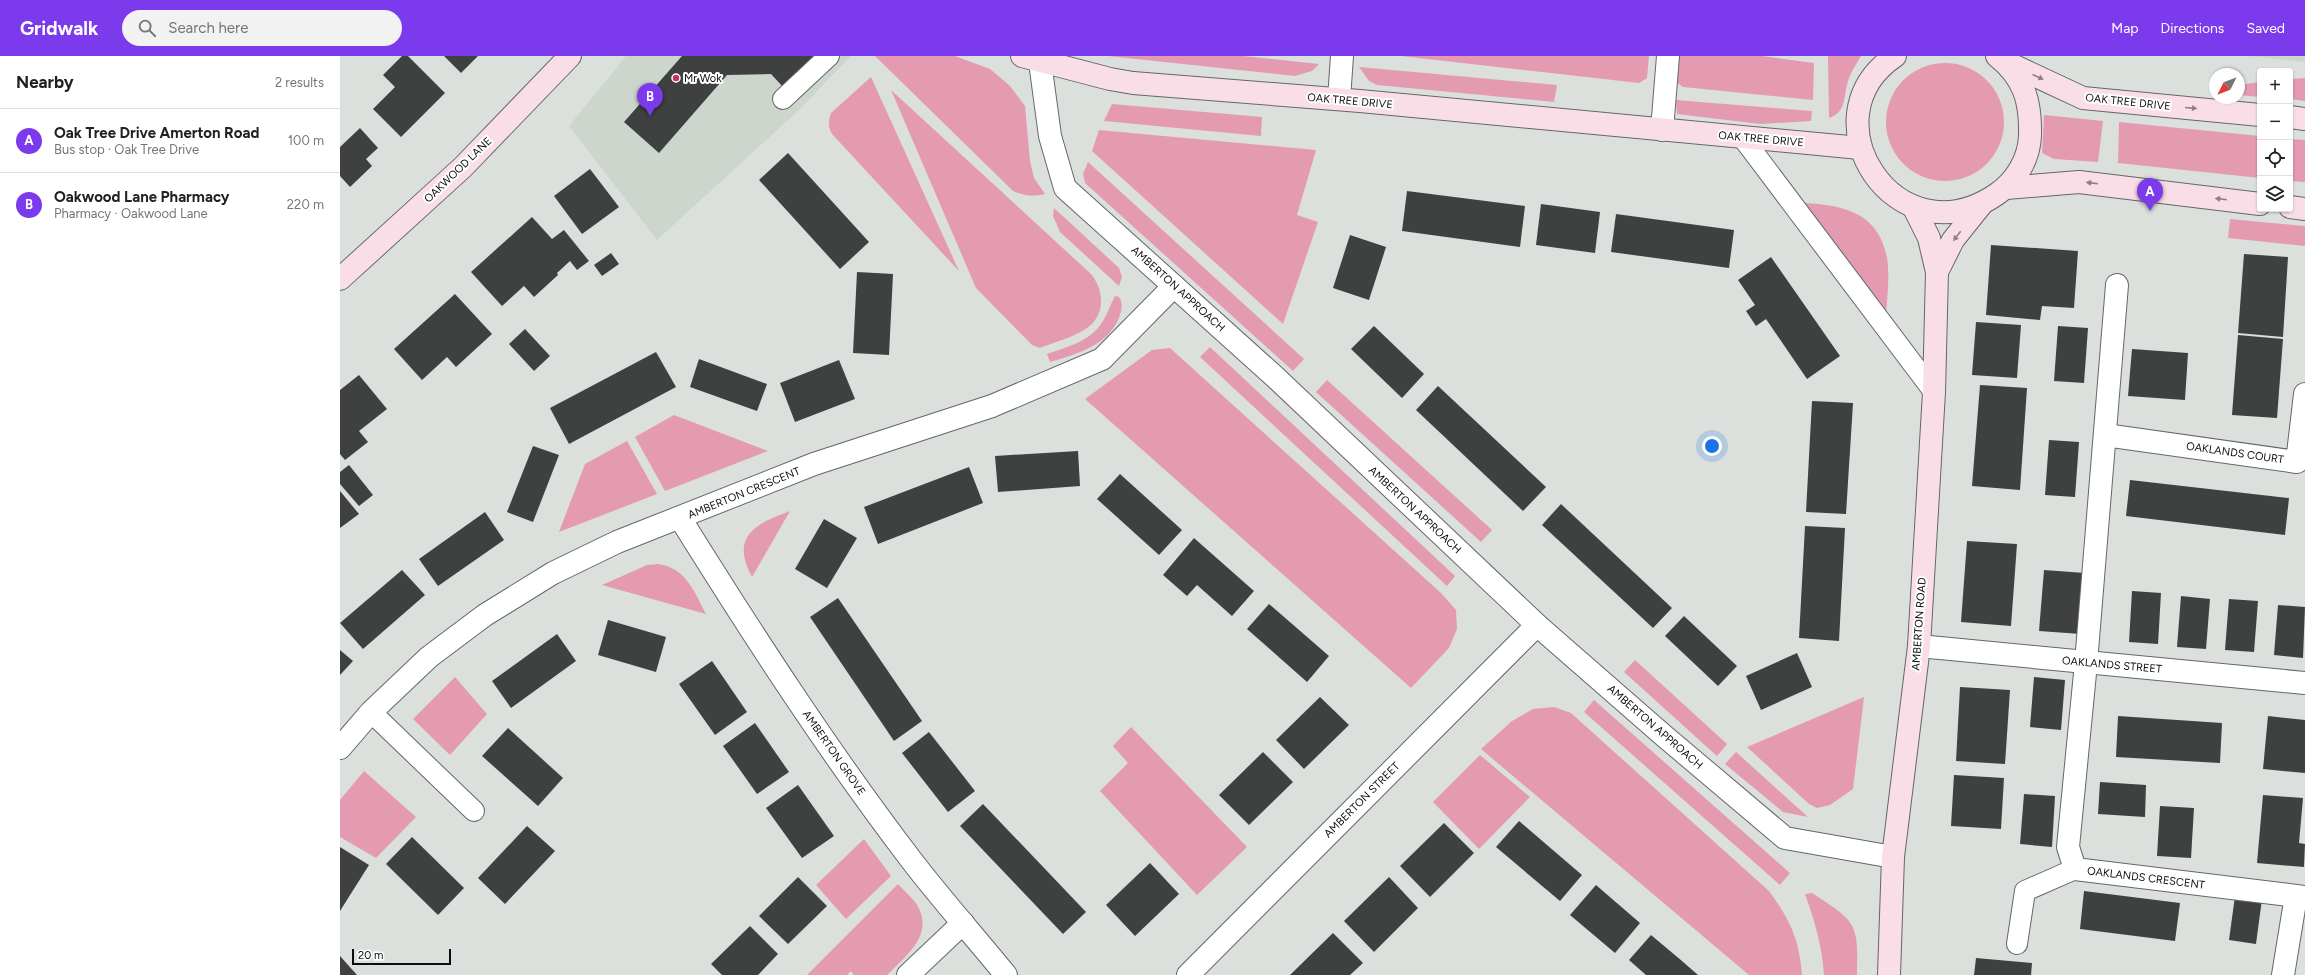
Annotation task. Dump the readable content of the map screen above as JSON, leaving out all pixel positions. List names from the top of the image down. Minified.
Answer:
{"streets":{"street":["OAK TREE DRIVE","OAKWOOD LANE","AMBERTON APPROACH","OAKLANDS COURT","AMBERTON CRESCENT","AMBERTON ROAD","OAKLANDS STREET","AMBERTON GROVE","AMBERTON STREET","OAKLANDS CRESCENT"]},"crossings":[["OAK TREE DRIVE","AMBERTON APPROACH"],["OAK TREE DRIVE","AMBERTON ROAD"],["AMBERTON APPROACH","AMBERTON CRESCENT"],["AMBERTON APPROACH","AMBERTON ROAD"],["AMBERTON APPROACH","AMBERTON STREET"],["AMBERTON CRESCENT","AMBERTON GROVE"],["AMBERTON ROAD","OAKLANDS STREET"],["OAKLANDS STREET","OAKLANDS CRESCENT"]],"places":["Mr Wok"],"scale_bar":"20 m","north":"bottom left","page":{"header":"Gridwalk","search":"Search here","nav":["Map","Directions","Saved"],"heading":["Nearby","2 results"],"map_buttons":["+","−"],"pins":["B","A"],"list":[{"mark":"A","name":"Oak Tree Drive Amerton Road","note":"Bus stop · Oak Tree Drive","value":"100 m"},{"mark":"B","name":"Oakwood Lane Pharmacy","note":"Pharmacy · Oakwood Lane","value":"220 m"}],"scale":"20 m"}}
